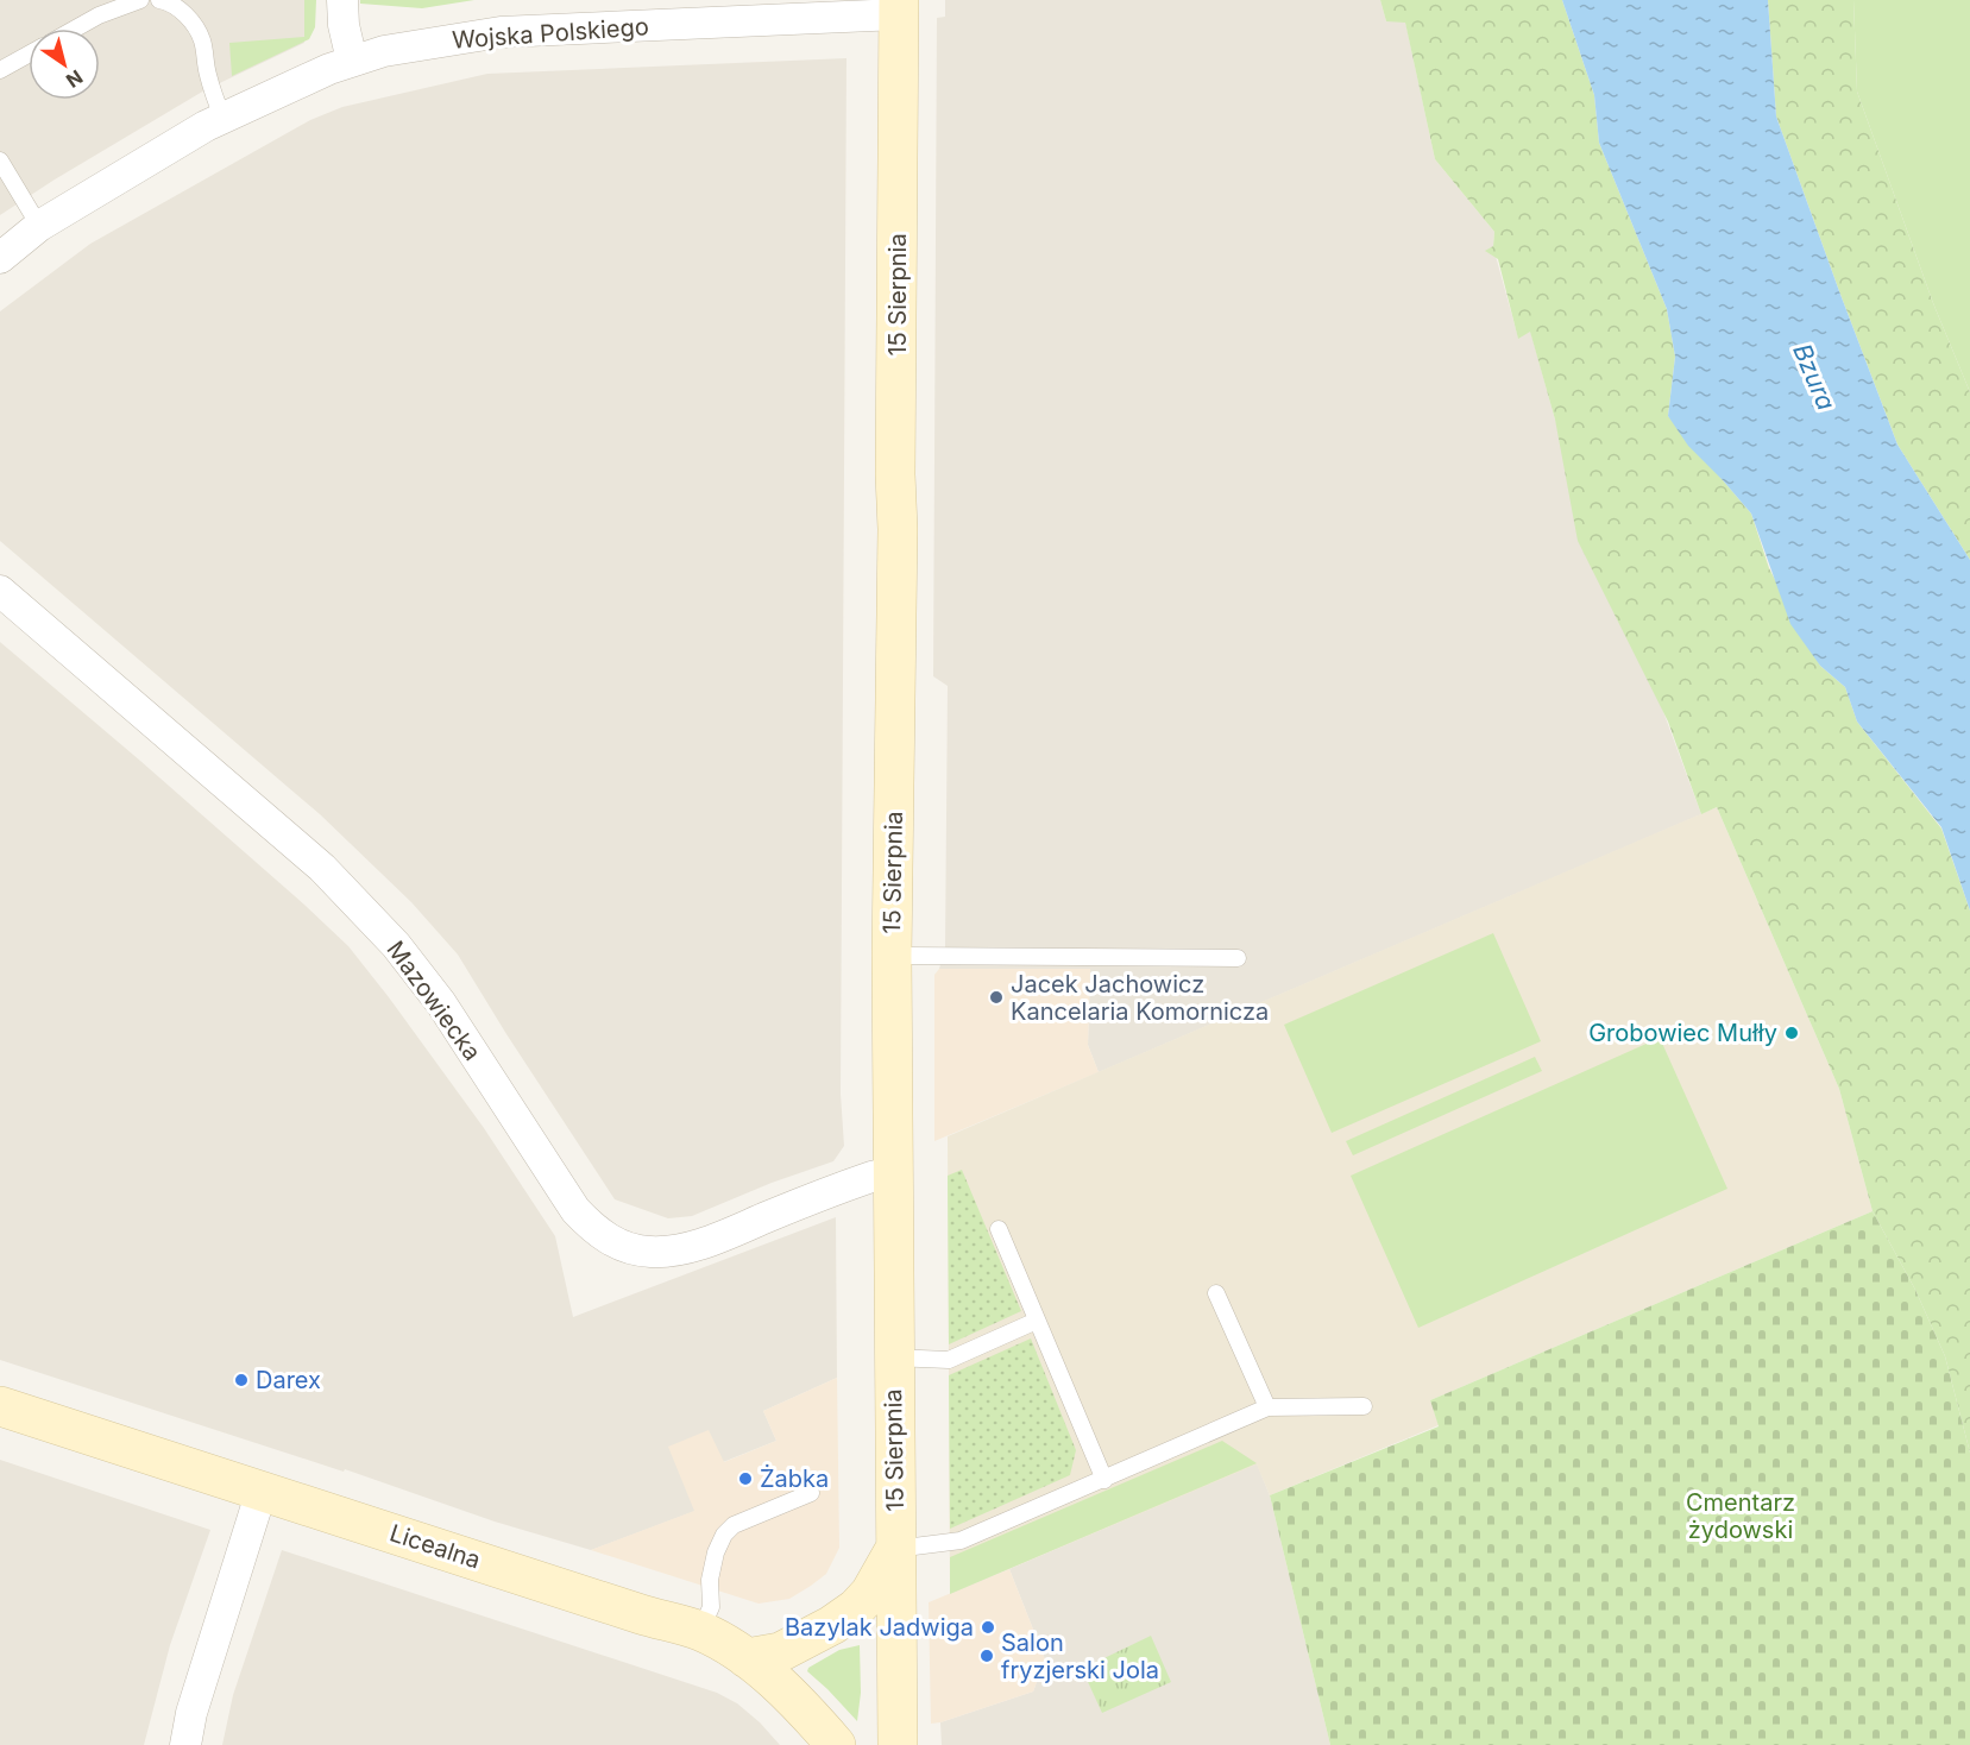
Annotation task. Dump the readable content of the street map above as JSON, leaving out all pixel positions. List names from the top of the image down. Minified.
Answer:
{"streets":{"street":["Wojska Polskiego","15 Sierpnia","Mazowiecka","Licealna"]},"crossings":[["Wojska Polskiego","15 Sierpnia"],["15 Sierpnia","Mazowiecka"]],"water":["Bzura"],"parks":["Cmentarz żydowski"],"places":["Jacek Jachowicz Kancelaria Komornicza","Grobowiec Mułły","Darex","Żabka","Bazylak Jadwiga","Salon fryzjerski Jola"],"north":"bottom right"}
